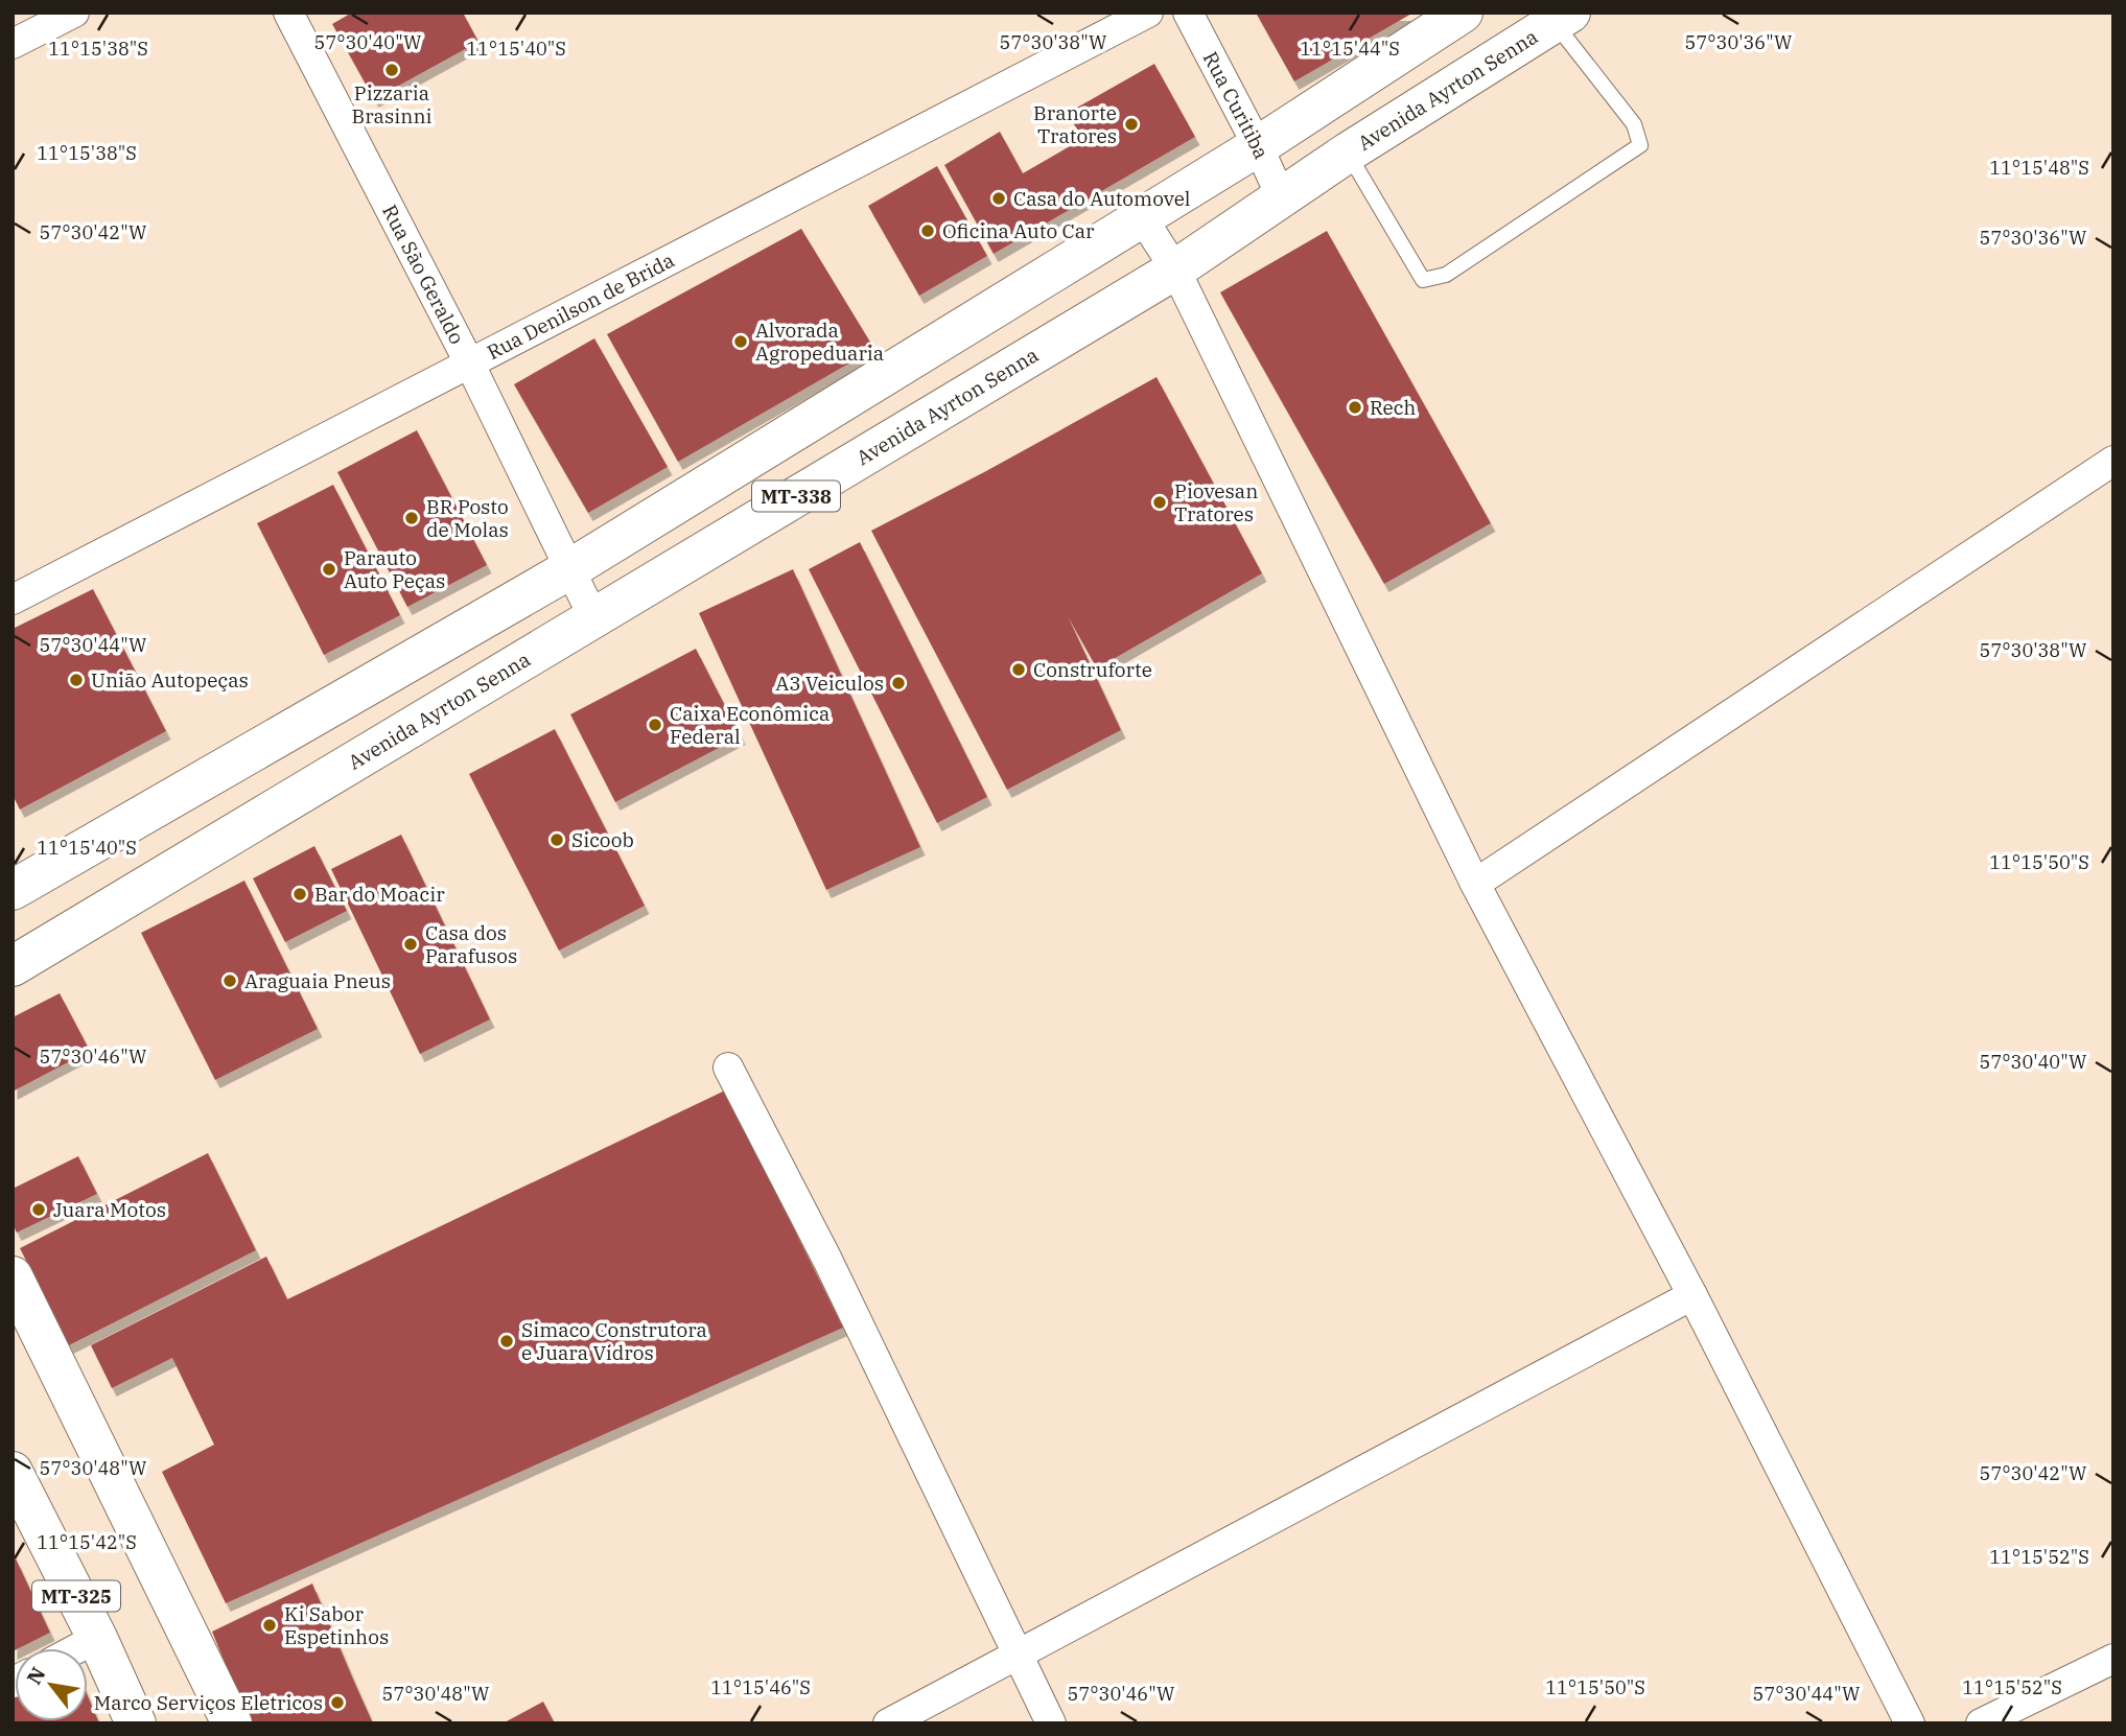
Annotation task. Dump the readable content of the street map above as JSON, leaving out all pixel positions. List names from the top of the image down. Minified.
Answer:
{"streets":{"main road":["Avenida Ayrton Senna","MT-338","MT-325"],"street":["Rua Curitiba","Rua São Geraldo","Rua Denilson de Brida"]},"crossings":[["Avenida Ayrton Senna","Rua Curitiba"],["Avenida Ayrton Senna","Rua São Geraldo"],["Rua Curitiba","MT-338"],["Rua São Geraldo","Rua Denilson de Brida"],["Rua São Geraldo","MT-338"]],"places":["Pizzaria Brasinni","Branorte Tratores","Casa do Automovel","Oficina Auto Car","Alvorada Agropeduaria","Rech","Piovesan Tratores","BR Posto de Molas","Parauto Auto Peças","Construforte","União Autopeças","A3 Veiculos","Caixa Econômica Federal","Sicoob","Bar do Moacir","Casa dos Parafusos","Araguaia Pneus","Juara Motos","Simaco Construtora e Juara Vidros","Ki Sabor Espetinhos","Marco Serviços Eletricos"],"north":"top left","coordinates":["57°30'40\"W","57°30'38\"W","57°30'36\"W","11°15'44\"S","11°15'38\"S","11°15'40\"S","11°15'48\"S","57°30'42\"W","57°30'44\"W","11°15'50\"S","57°30'46\"W","57°30'48\"W","11°15'42\"S","11°15'52\"S","11°15'46\"S"]}
